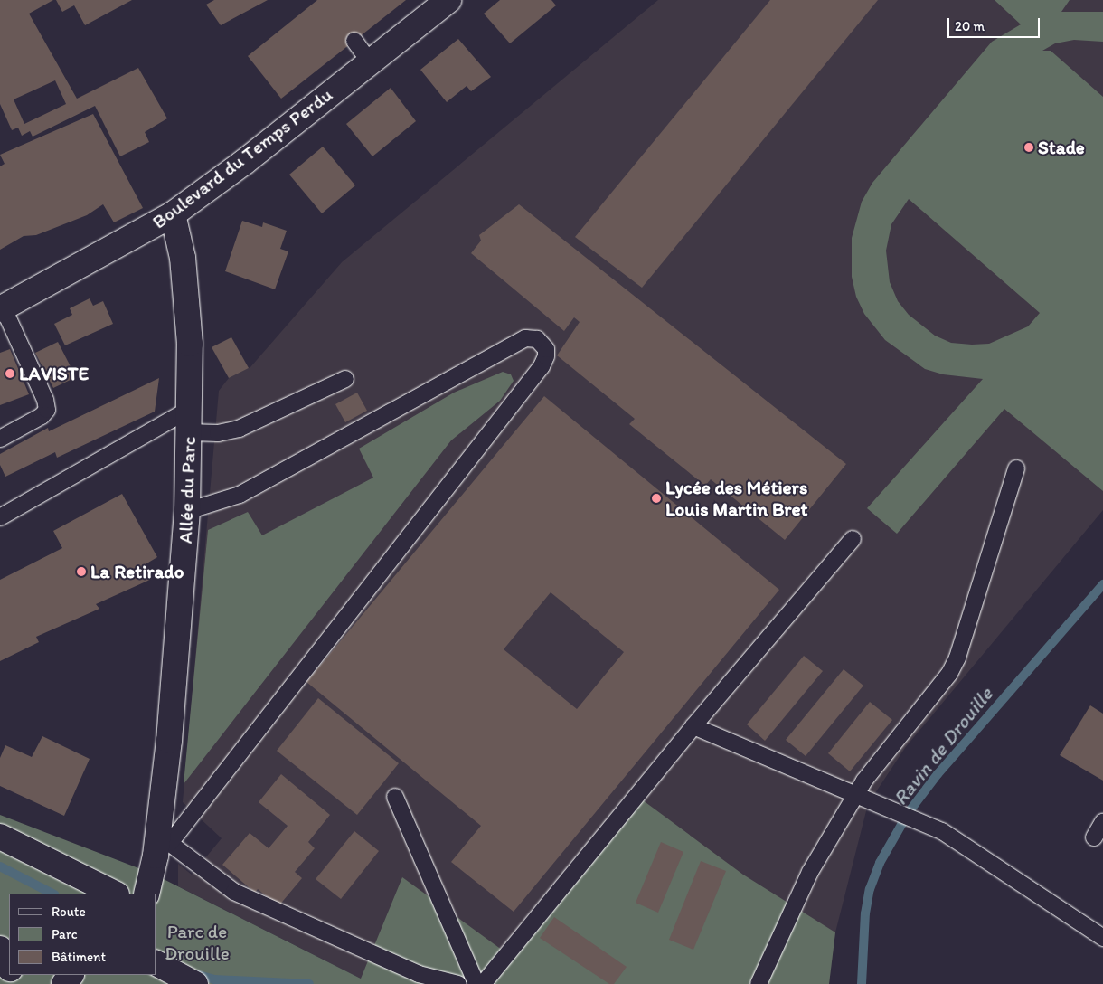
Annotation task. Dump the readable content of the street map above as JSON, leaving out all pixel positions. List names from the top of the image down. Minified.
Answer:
{"streets":{"street":["Boulevard du Temps Perdu","Allée du Parc"]},"crossings":[["Boulevard du Temps Perdu","Allée du Parc"]],"water":["Ravin de Drouille"],"parks":["Parc de Drouille"],"places":["Stade","LAVISTE","Lycée des Métiers Louis Martin Bret","La Retirado"],"legend":["Route","Parc","Bâtiment"],"scale_bar":"20 m"}
